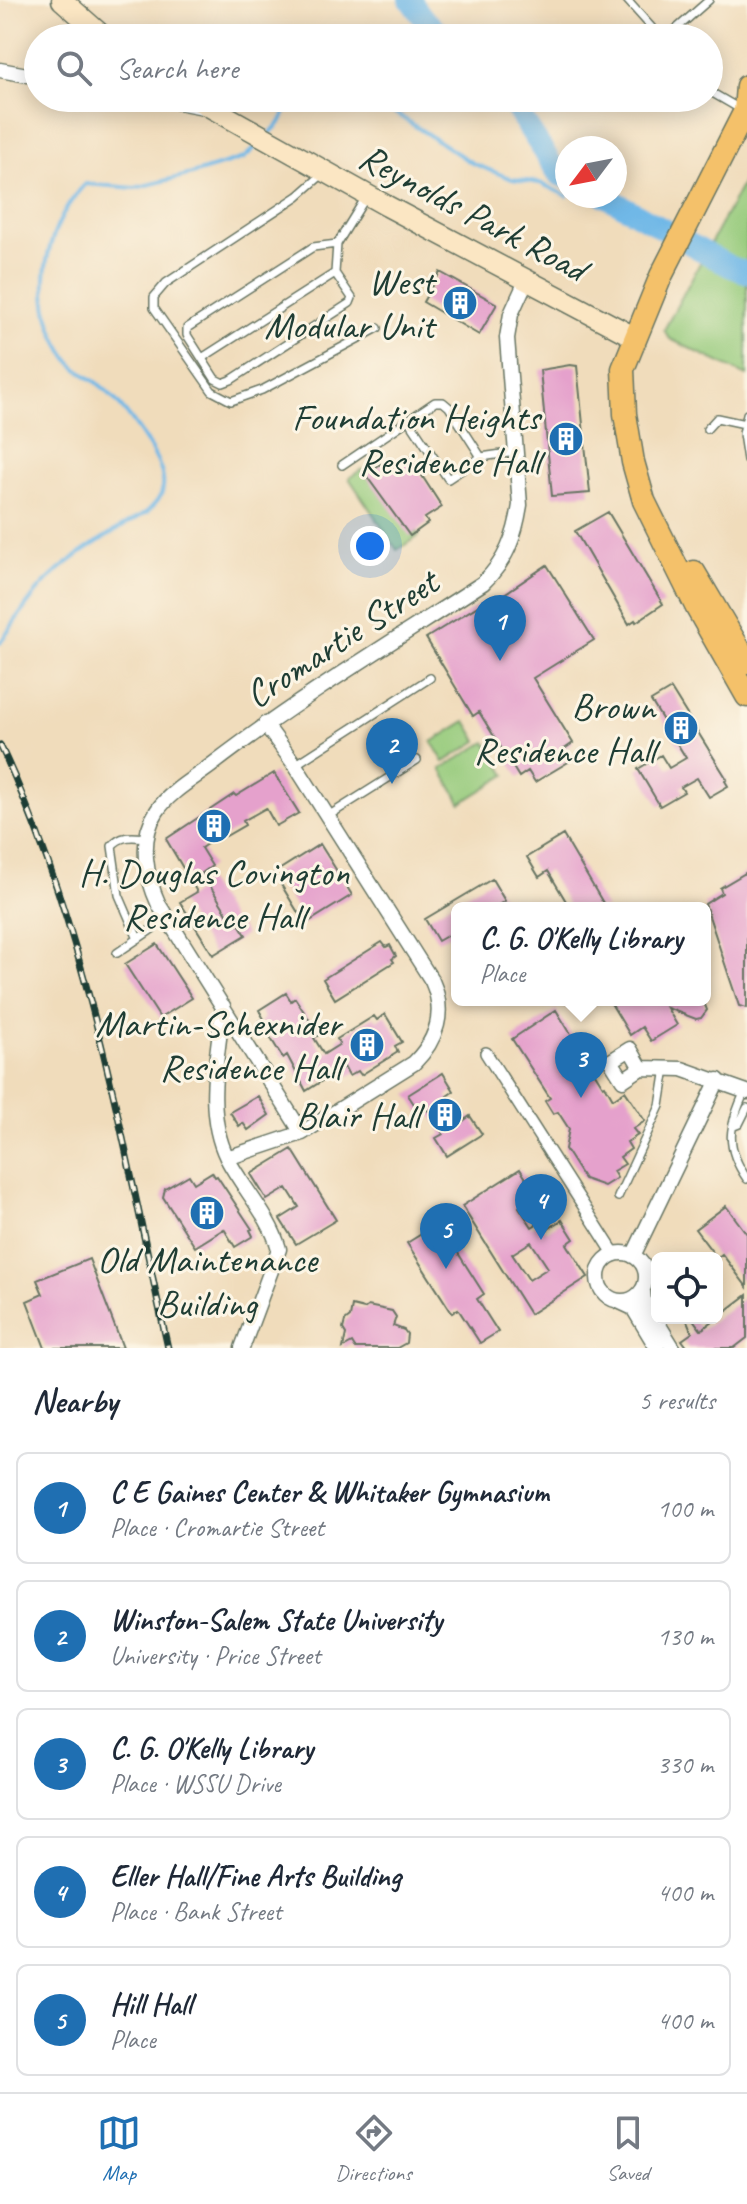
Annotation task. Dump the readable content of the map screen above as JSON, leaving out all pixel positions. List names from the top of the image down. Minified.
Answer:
{"streets":{"main road":["Reynolds Park Road"],"street":["Cromartie Street"]},"crossings":[["Reynolds Park Road","Cromartie Street"]],"places":{"building":["West Modular Unit","Foundation Heights Residence Hall","Brown Residence Hall","H. Douglas Covington Residence Hall","Martin-Schexnider Residence Hall","Blair Hall","Old Maintenance Building"]},"north":"bottom left","page":{"search":"Search here","pins":["1","2","3","4","5"],"popup":["C. G. O'Kelly Library","Place"],"heading":["Nearby","5 results"],"list":[{"mark":"1","name":"C E Gaines Center & Whitaker Gymnasium","note":"Place · Cromartie Street","value":"100 m"},{"mark":"2","name":"Winston-Salem State University","note":"University · Price Street","value":"130 m"},{"mark":"3","name":"C. G. O'Kelly Library","note":"Place · WSSU Drive","value":"330 m"},{"mark":"4","name":"Eller Hall/Fine Arts Building","note":"Place · Bank Street","value":"400 m"},{"mark":"5","name":"Hill Hall","note":"Place","value":"400 m"}],"nav":["Map","Directions","Saved"]}}
